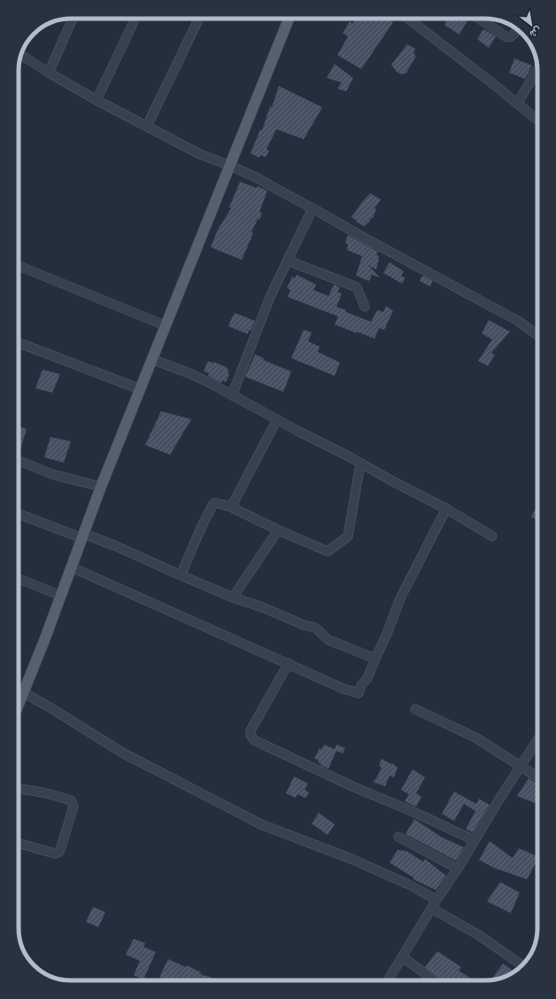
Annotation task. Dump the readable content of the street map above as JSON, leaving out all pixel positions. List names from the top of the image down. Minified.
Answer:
{"north":"bottom right"}
